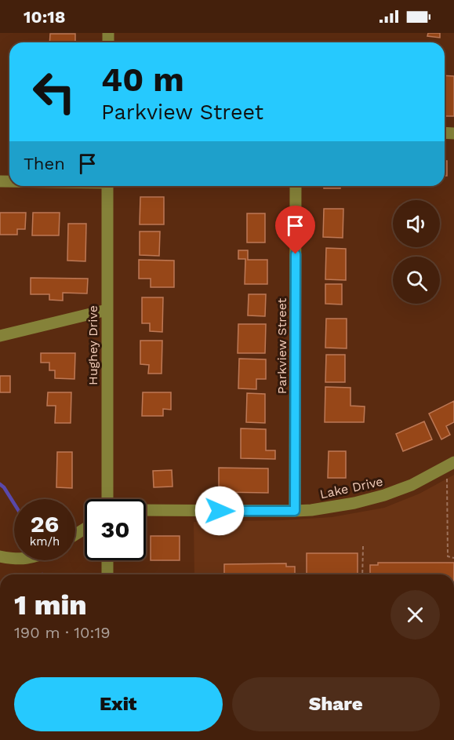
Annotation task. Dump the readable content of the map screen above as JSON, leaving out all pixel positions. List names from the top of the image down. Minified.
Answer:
{"streets":{"street":["Hughey Drive","Parkview Street","Lake Drive"]},"crossings":[["Parkview Street","Lake Drive"]],"page":{"status":"10:18","turn":["40 m","Parkview Street"],"then":"Then","speed":"26 km/h","limit":"30","heading":["1 min","190 m · 10:19"],"buttons":["Exit","Share"]}}
